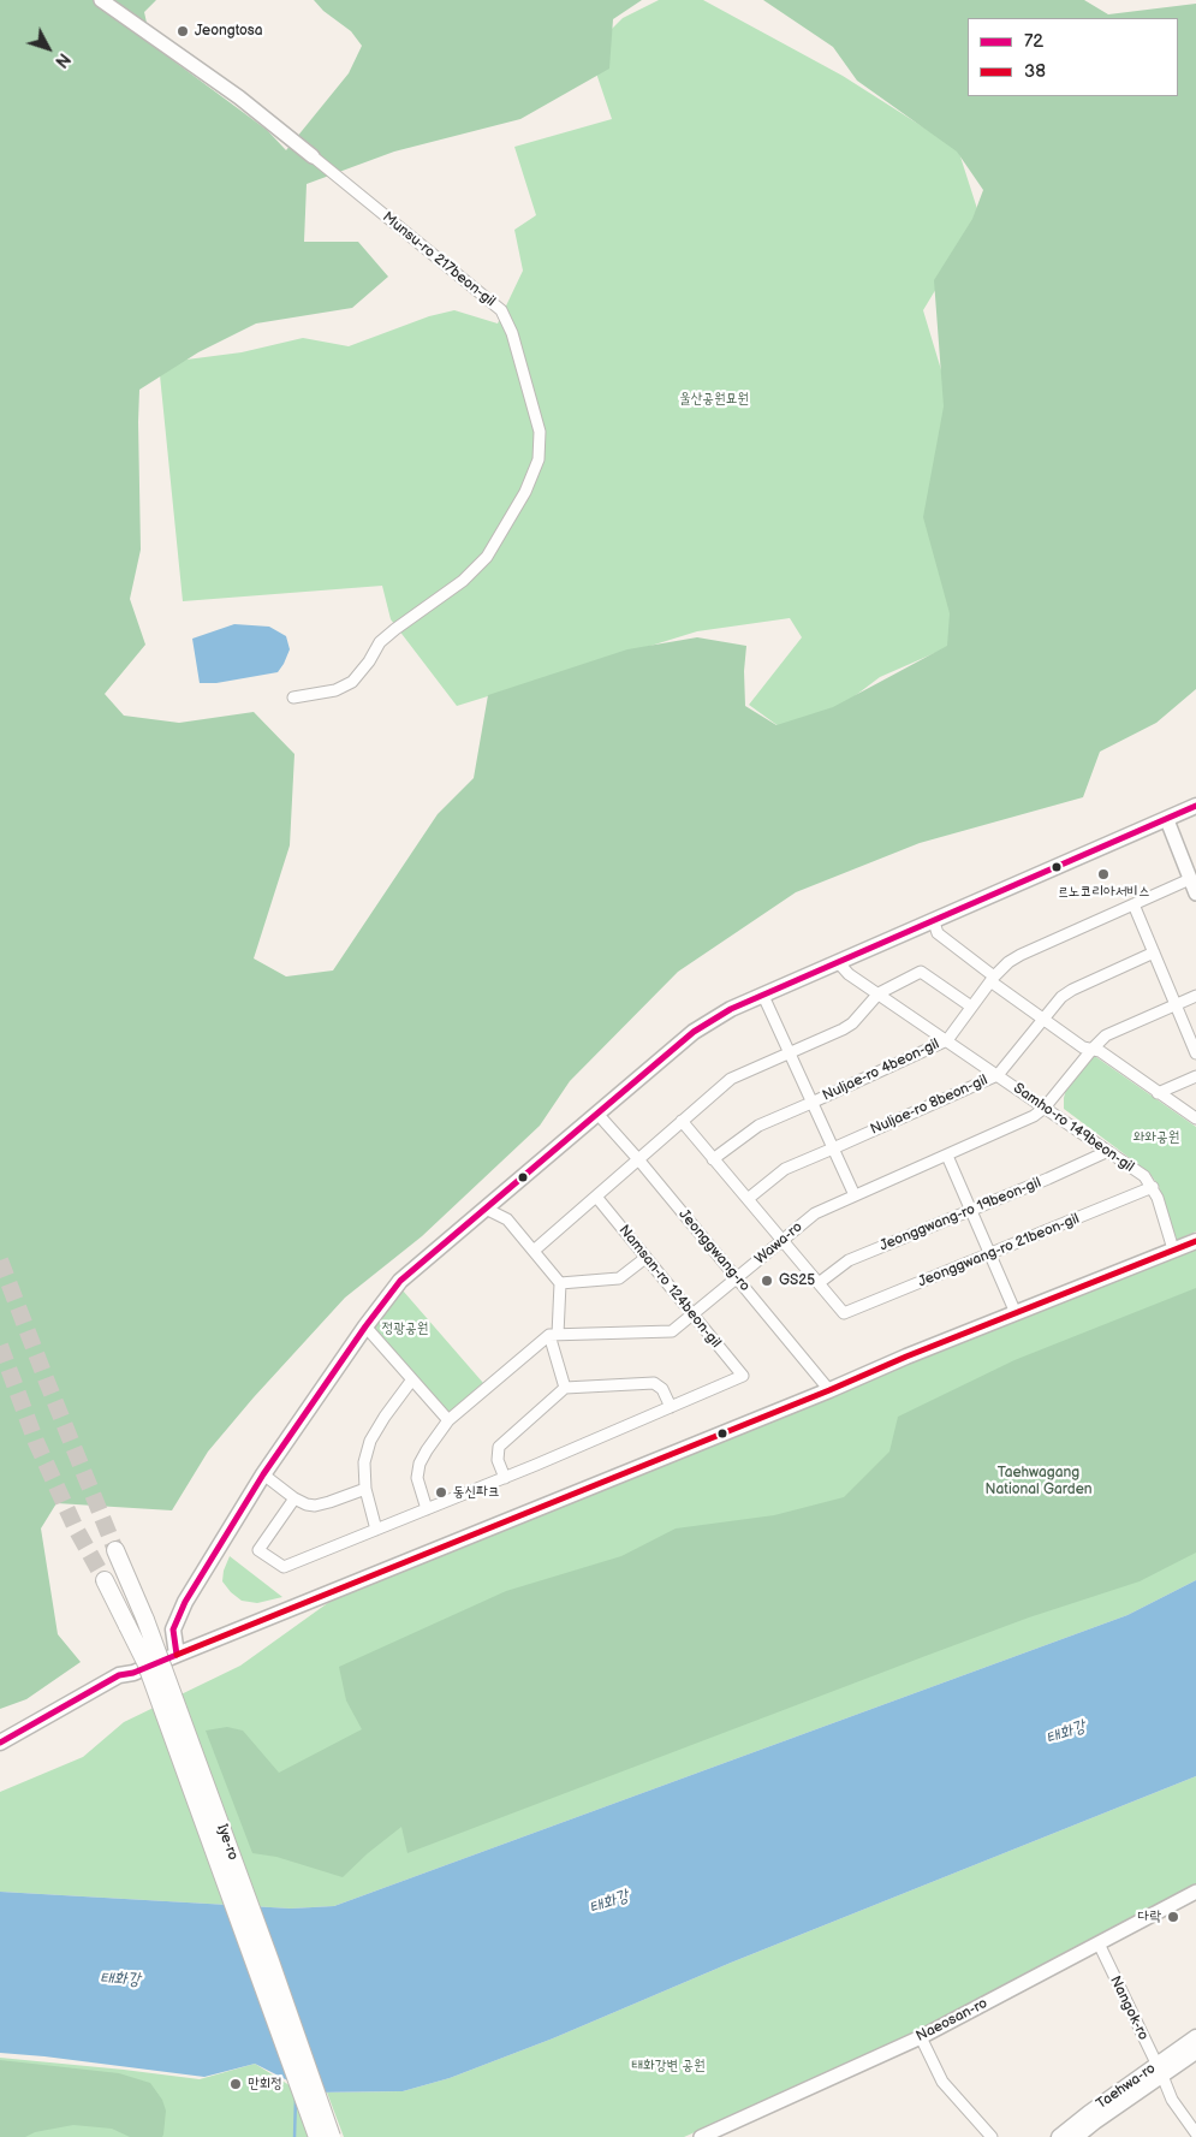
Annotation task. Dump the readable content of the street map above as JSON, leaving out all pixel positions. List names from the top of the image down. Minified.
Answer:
{"streets":{"highway":["Iye-ro"],"main road":["Taehwa-ro"],"street":["Munsu-ro 217beon-gil","Nuljae-ro 4beon-gil","Nuljae-ro 8beon-gil","Samho-ro 149beon-gil","Jeonggwang-ro 19beon-gil","Wawa-ro","Jeonggwang-ro","Jeonggwang-ro 21beon-gil","Namsan-ro 124beon-gil","Nangok-ro","Naeosan-ro"]},"crossings":[["Nuljae-ro 4beon-gil","Samho-ro 149beon-gil"],["Nuljae-ro 8beon-gil","Samho-ro 149beon-gil"],["Samho-ro 149beon-gil","Jeonggwang-ro 19beon-gil"],["Samho-ro 149beon-gil","Wawa-ro"],["Samho-ro 149beon-gil","Jeonggwang-ro 21beon-gil"],["Jeonggwang-ro 19beon-gil","Jeonggwang-ro 21beon-gil"],["Wawa-ro","Jeonggwang-ro"],["Wawa-ro","Namsan-ro 124beon-gil"],["Nangok-ro","Naeosan-ro"],["Nangok-ro","Taehwa-ro"]],"water":["태화강"],"parks":["울산공원묘원","와와공원","정광공원","Taehwagang National Garden","태화강변 공원"],"places":["Jeongtosa","르노코리아서비스","GS25","동신파크","다락","만회정"],"lines":["transit line 72","transit line 38"],"legend":["72","38"],"north":"bottom right"}
